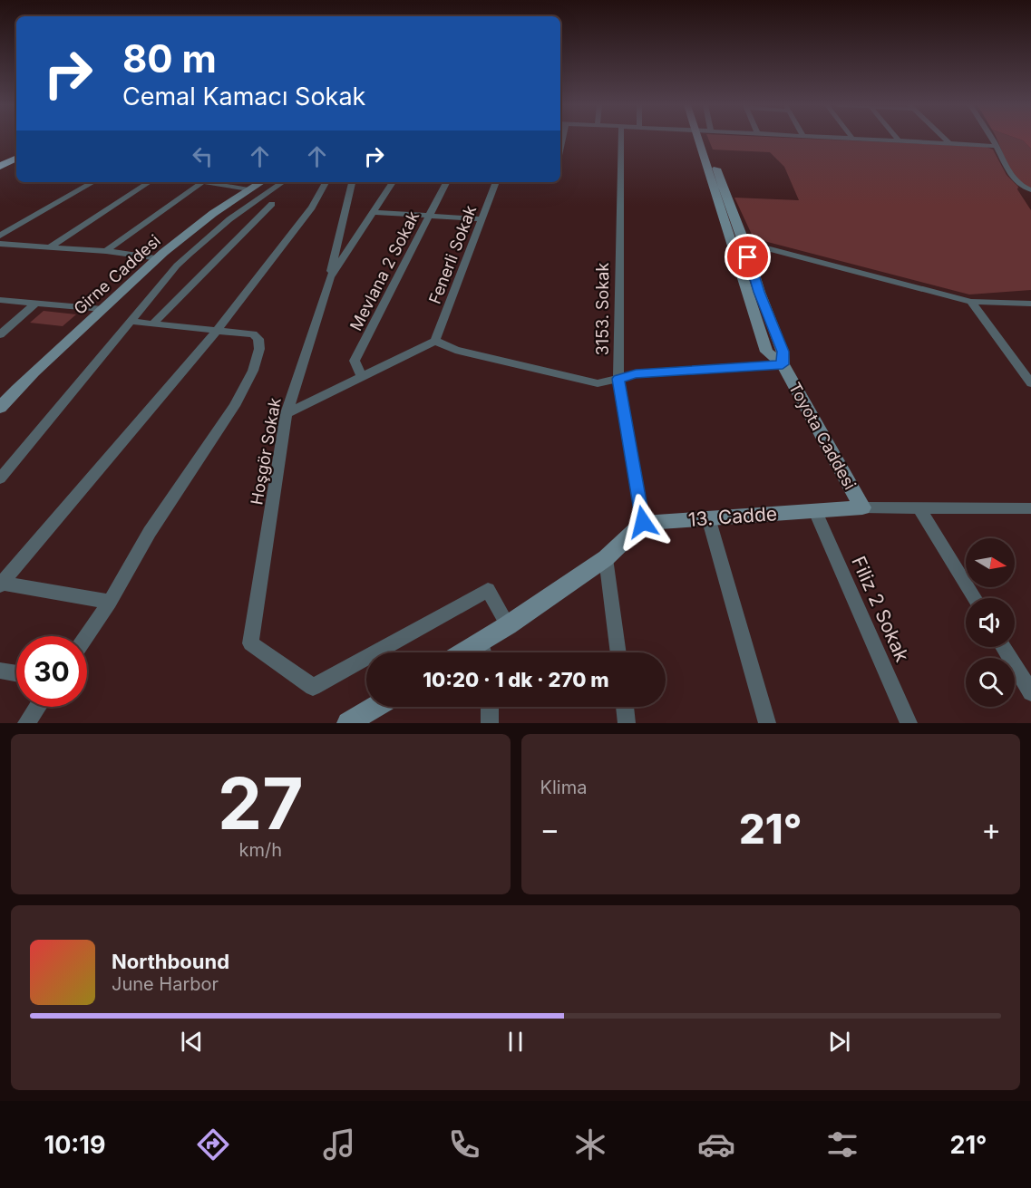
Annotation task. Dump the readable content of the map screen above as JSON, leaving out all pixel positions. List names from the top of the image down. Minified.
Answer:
{"streets":{"street":["Fenerli Sokak","Mevlana 2 Sokak","Girne Caddesi","3153. Sokak","Toyota Caddesi","Hoşgör Sokak","13. Cadde","Filiz 2 Sokak"]},"crossings":[["3153. Sokak","13. Cadde"],["Toyota Caddesi","13. Cadde"],["13. Cadde","Filiz 2 Sokak"]],"north":"right","page":{"turn":["80 m","Cemal Kamacı Sokak"],"limit":"30","trip":"10:20 · 1 dk · 270 m","tile":[["27","km/h"],"Klima"],"heat":["−","21°","+"],"song":["Northbound","June Harbor"],"tabs":["10:19","21°"]}}
